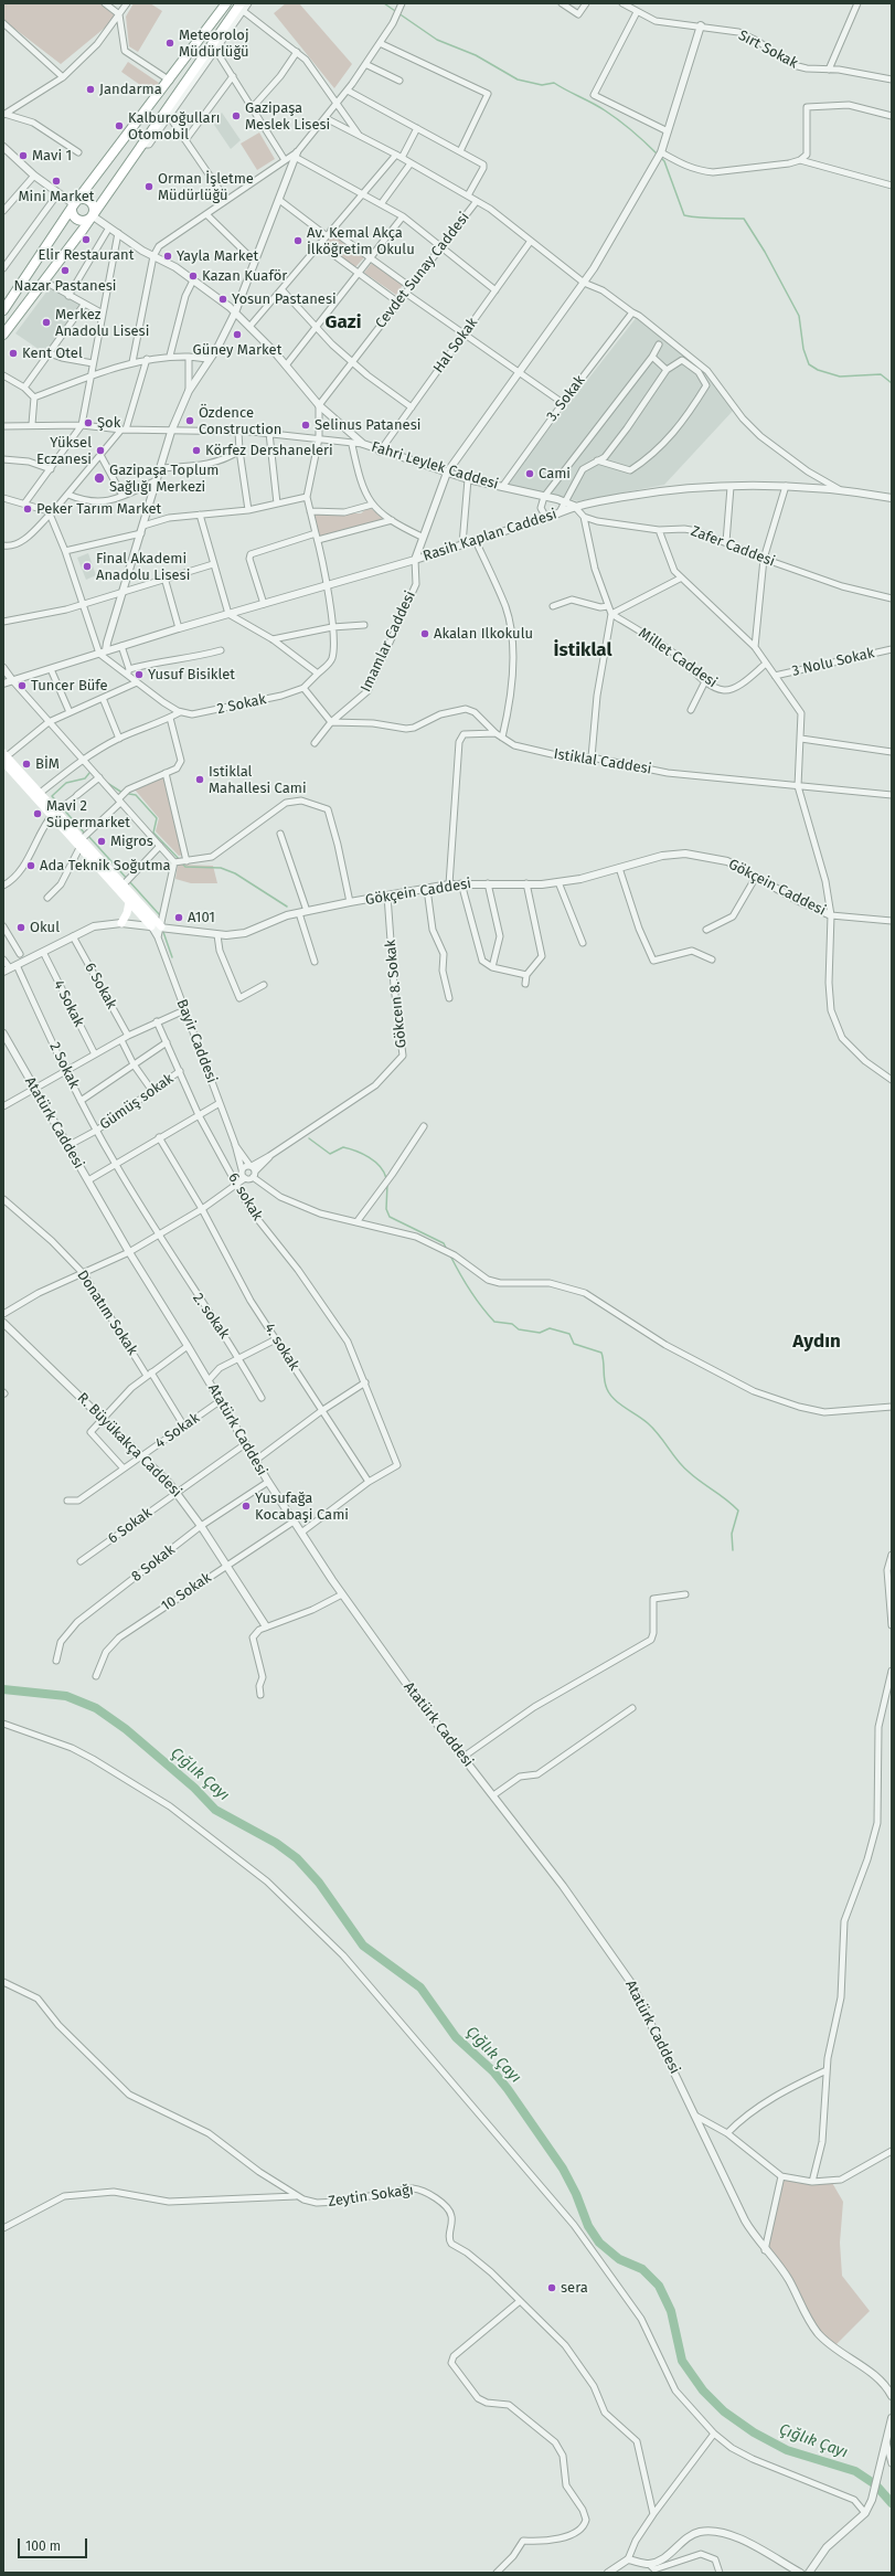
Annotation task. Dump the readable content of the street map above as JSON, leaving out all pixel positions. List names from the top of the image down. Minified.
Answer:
{"streets":{"street":["Sırt Sokak","Cevdet Sunay Caddesi","Hal Sokak","3. Sokak","Fahri Leylek Caddesi","Rasih Kaplan Caddesi","Zafer Caddesi","Imamlar Caddesi","Millet Caddesi","3 Nolu Sokak","2 Sokak","Istiklal Caddesi","Gökçein Caddesi","6 Sokak","Gökceın 8. Sokak","4 Sokak","Bayir Caddesi","Gümüş sokak","Atatürk Caddesi","6. sokak","Donatım Sokak","2. sokak","4. sokak","R. Büyükakça Caddesi","8 Sokak","10 Sokak","Zeytin Sokağı"]},"crossings":[["Hal Sokak","Fahri Leylek Caddesi"],["3. Sokak","Fahri Leylek Caddesi"],["Fahri Leylek Caddesi","Rasih Kaplan Caddesi"],["Rasih Kaplan Caddesi","Imamlar Caddesi"],["Imamlar Caddesi","Istiklal Caddesi"],["2 Sokak","Gökçein Caddesi"],["2 Sokak","Gümüş sokak"],["2 Sokak","2. sokak"],["Gökçein Caddesi","6 Sokak"],["Gökçein Caddesi","Gökceın 8. Sokak"],["Gökçein Caddesi","4 Sokak"],["Gökçein Caddesi","Bayir Caddesi"],["6 Sokak","Atatürk Caddesi"],["6 Sokak","R. Büyükakça Caddesi"],["Gökceın 8. Sokak","Bayir Caddesi"],["4 Sokak","Atatürk Caddesi"],["4 Sokak","Donatım Sokak"],["4 Sokak","R. Büyükakça Caddesi"],["Gümüş sokak","Atatürk Caddesi"],["Gümüş sokak","6. sokak"],["Atatürk Caddesi","8 Sokak"],["Atatürk Caddesi","10 Sokak"],["6. sokak","4. sokak"],["R. Büyükakça Caddesi","8 Sokak"],["R. Büyükakça Caddesi","10 Sokak"]],"districts":["Gazi","İstiklal","Aydın"],"water":["Çığlık Çayı"],"places":["Meteoroloj Müdürlüğü","Jandarma","Gazipaşa Meslek Lisesi","Kalburoğulları Otomobil","Mavi 1","Mini Market","Orman İşletme Müdürlüğü","Elir Restaurant","Av. Kemal Akça İlköğretim Okulu","Yayla Market","Nazar Pastanesi","Kazan Kuaför","Yosun Pastanesi","Merkez Anadolu Lisesi","Güney Market","Kent Otel","Özdence Construction","Şok","Selinus Patanesi","Yüksel Eczanesi","Körfez Dershaneleri","Cami","Gazipaşa Toplum Sağlığı Merkezi","Peker Tarım Market","Final Akademi Anadolu Lisesi","Akalan Ilkokulu","Yusuf Bisiklet","Tuncer Büfe","BİM","Istiklal Mahallesi Cami","Mavi 2 Süpermarket","Migros","Ada Teknik Soğutma","A101","Okul","Yusufağa Kocabaşi Cami","sera"],"scale_bar":"100 m"}
